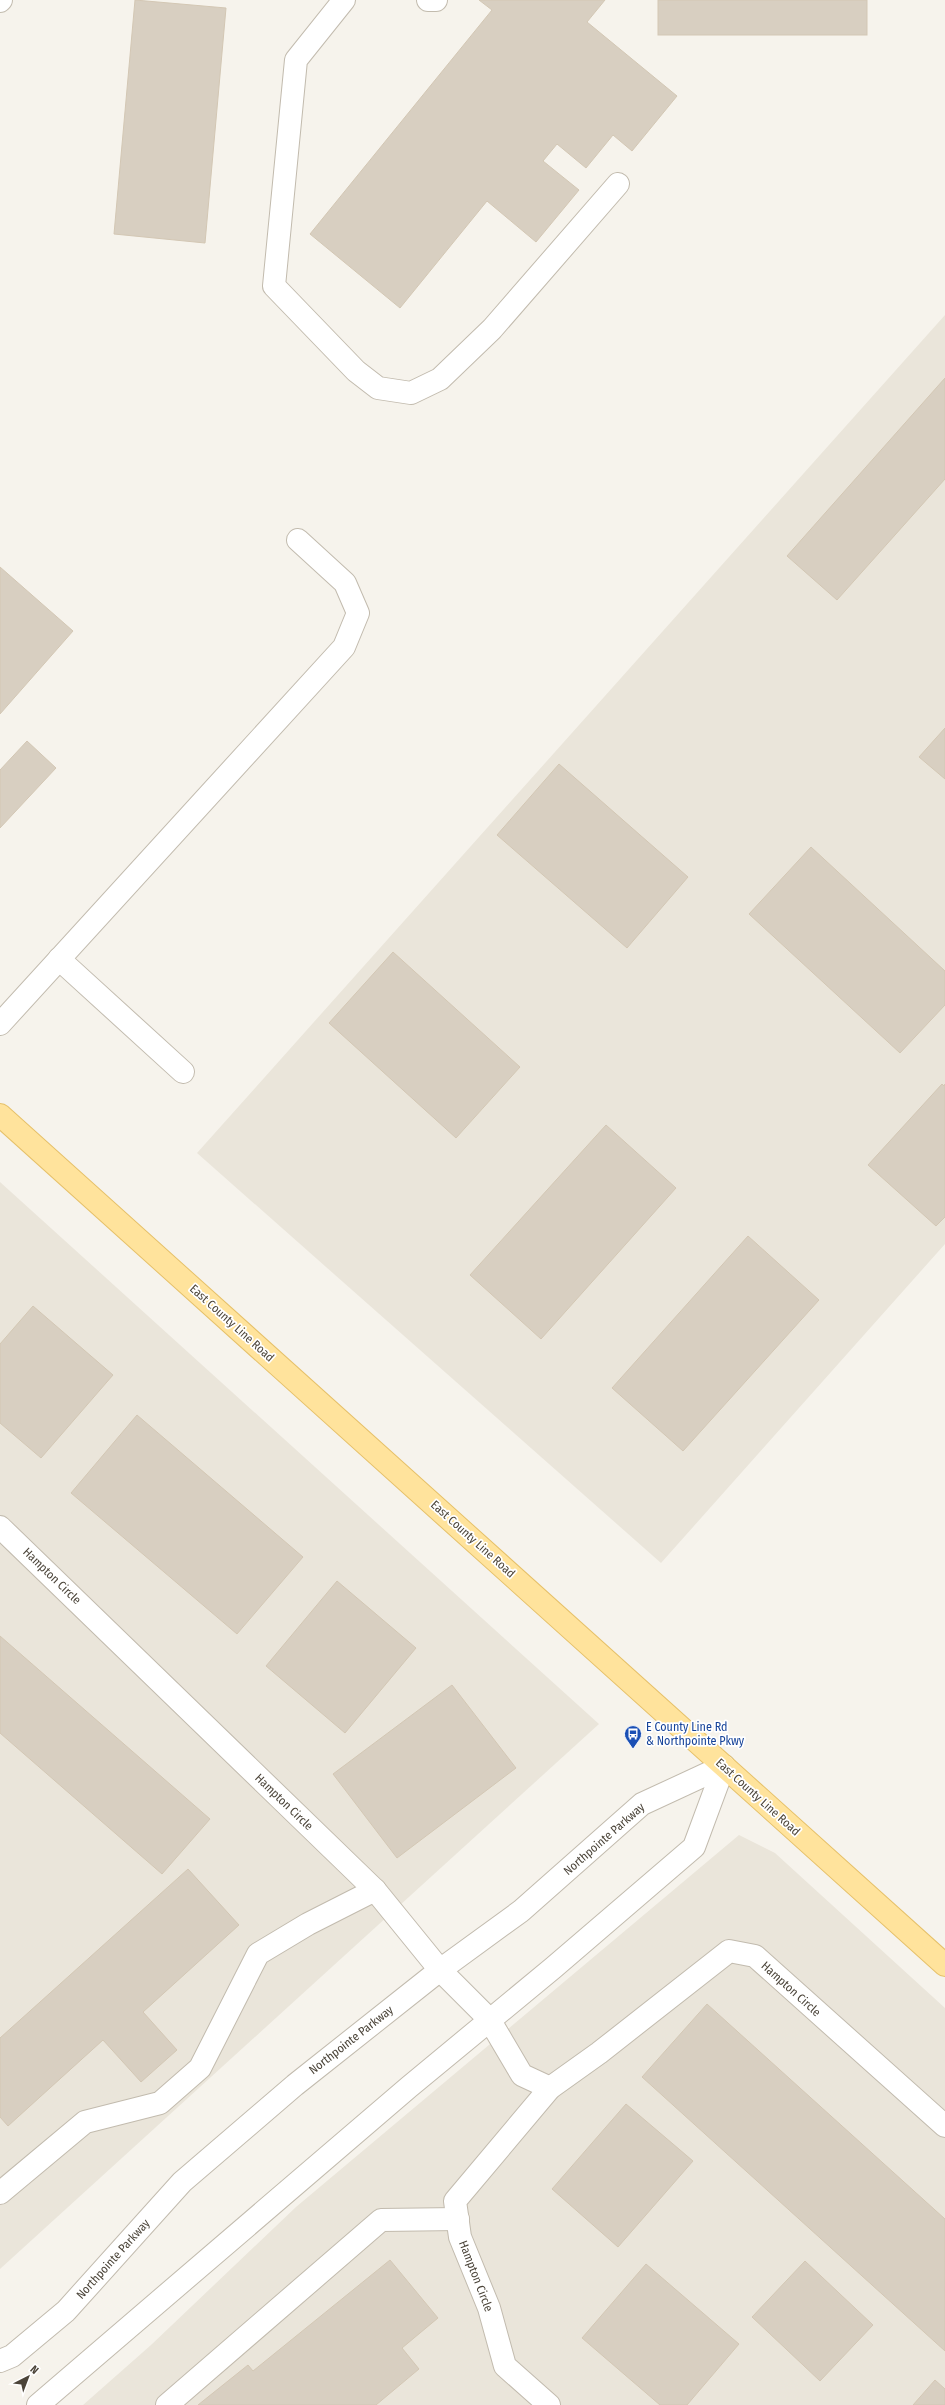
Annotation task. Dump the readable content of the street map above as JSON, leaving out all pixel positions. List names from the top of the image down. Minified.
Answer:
{"streets":{"main road":["East County Line Road"],"street":["Hampton Circle","Northpointe Parkway"]},"crossings":[["East County Line Road","Northpointe Parkway"],["Hampton Circle","Northpointe Parkway"]],"places":{"bus stop":["E County Line Rd & Northpointe Pkwy"]},"north":"top right"}
